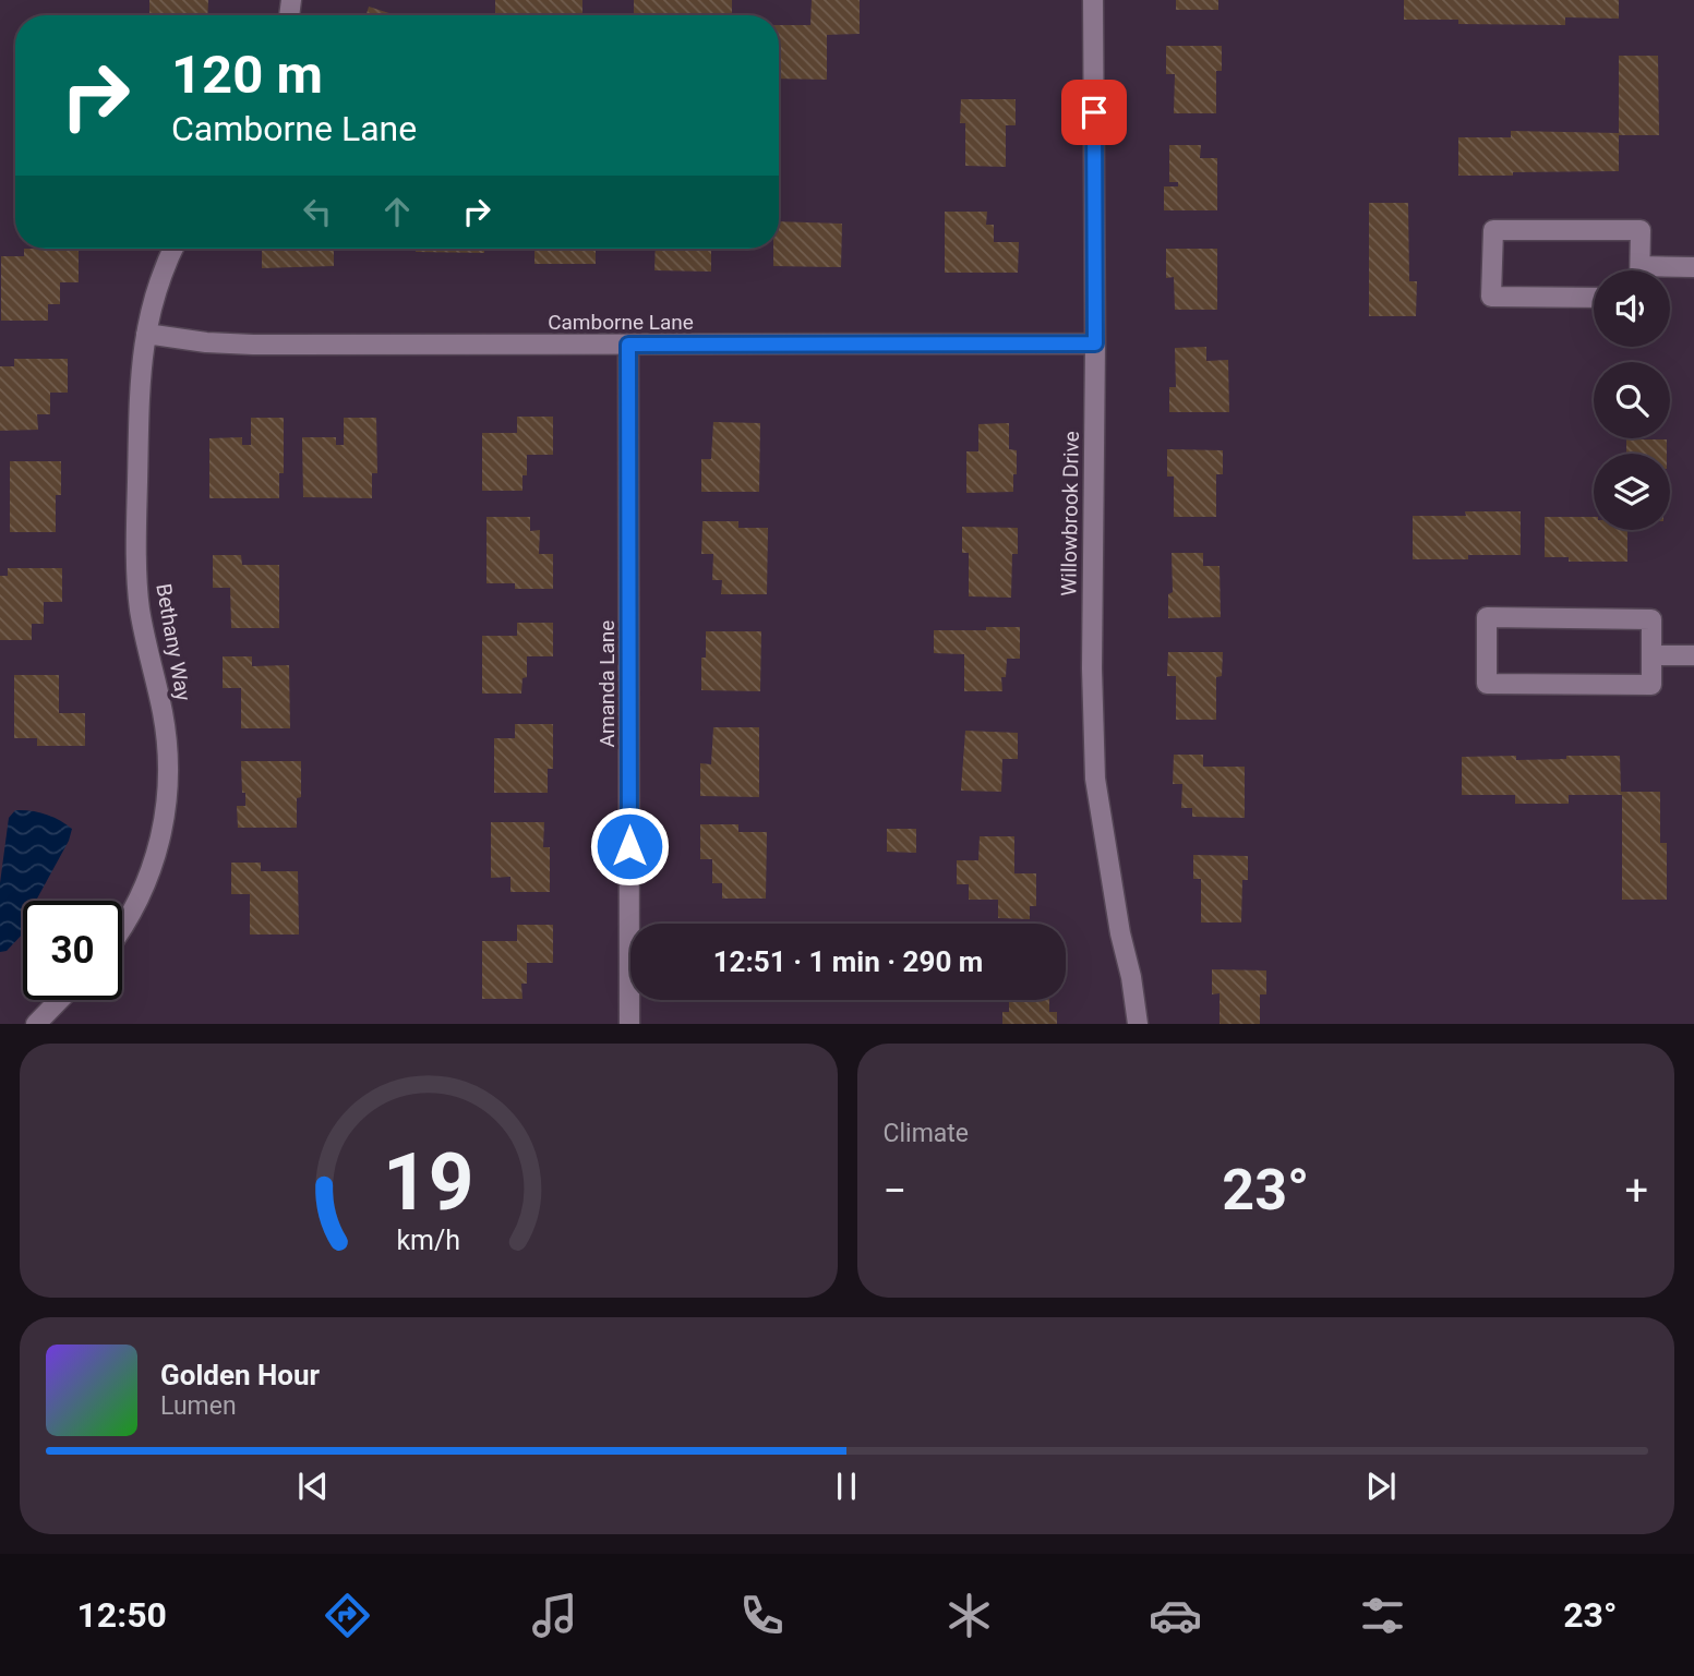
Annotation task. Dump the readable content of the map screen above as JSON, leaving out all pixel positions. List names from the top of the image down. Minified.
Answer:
{"streets":{"street":["Camborne Lane","Willowbrook Drive","Bethany Way","Amanda Lane"]},"crossings":[["Camborne Lane","Willowbrook Drive"],["Camborne Lane","Bethany Way"],["Camborne Lane","Amanda Lane"]],"page":{"turn":["120 m","Camborne Lane"],"limit":"30","trip":"12:51 · 1 min · 290 m","tile":"Climate","heat":["−","23°","+"],"song":["Golden Hour","Lumen"],"tabs":["12:50","23°"],"gauge":["19","km/h"]}}
